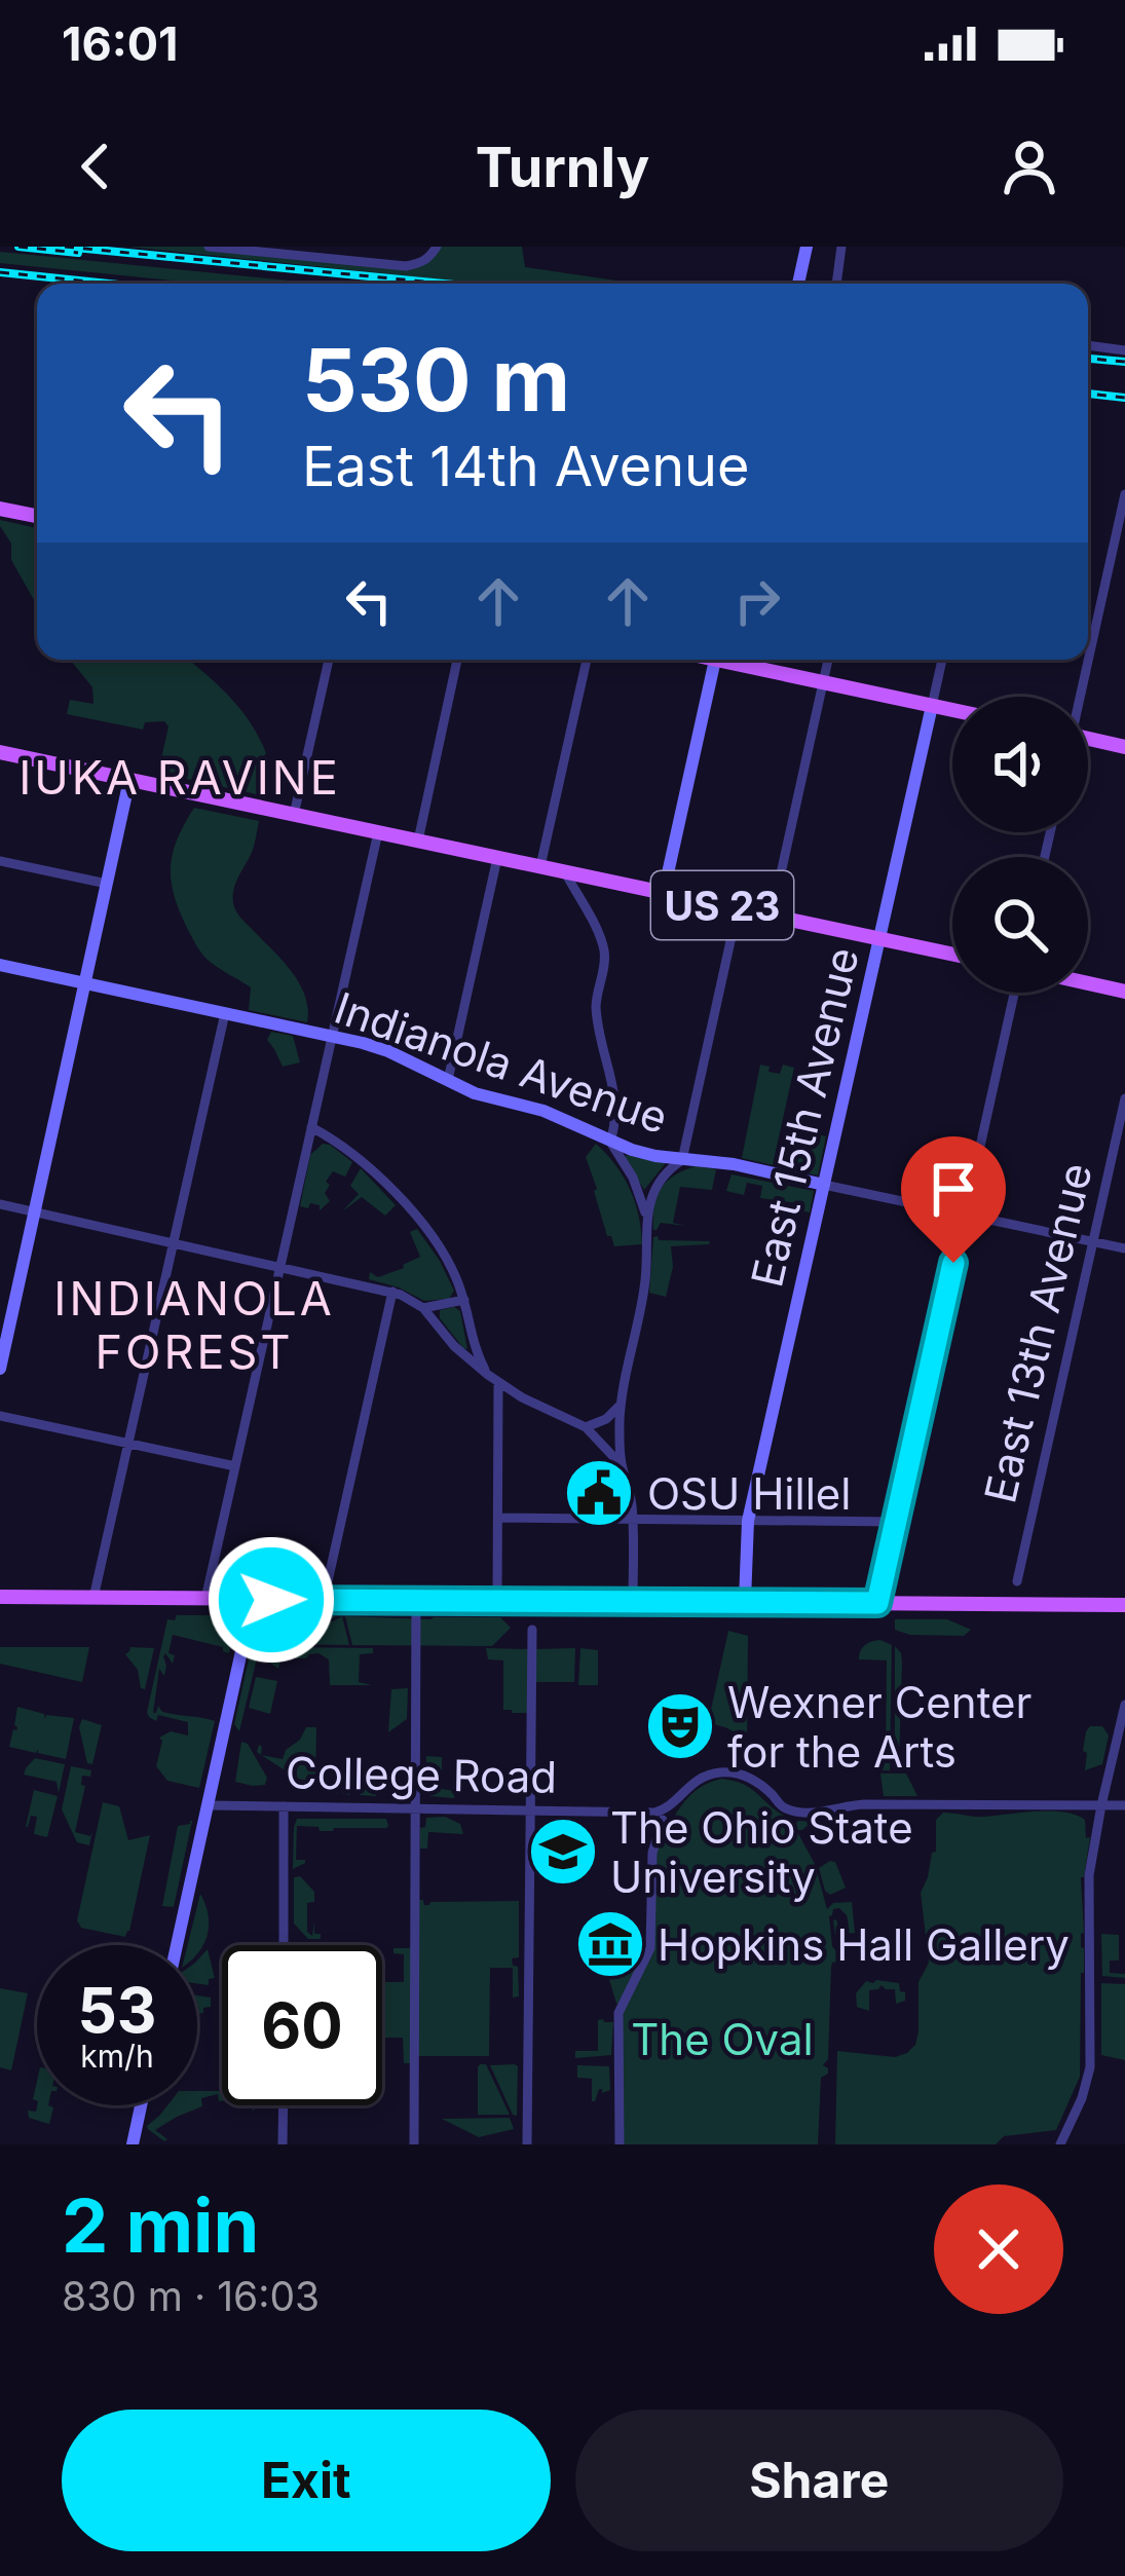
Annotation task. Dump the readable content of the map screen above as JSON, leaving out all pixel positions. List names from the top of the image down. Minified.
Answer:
{"streets":{"main road":["US 23"],"street":["Indianola Avenue","East 15th Avenue","East 13th Avenue","College Road"]},"crossings":[["US 23","East 15th Avenue"],["Indianola Avenue","East 15th Avenue"],["Indianola Avenue","East 13th Avenue"]],"districts":["IUKA RAVINE","INDIANOLA FOREST"],"parks":["The Oval"],"places":{"public building":["OSU Hillel"],"theatre":["Wexner Center for the Arts"],"school or university":["The Ohio State University"],"museum":["Hopkins Hall Gallery"]},"page":{"status":"16:01","header":"Turnly","turn":["530 m","East 14th Avenue"],"speed":"53 km/h","limit":"60","heading":["2 min","830 m · 16:03"],"buttons":["Exit","Share"]}}
